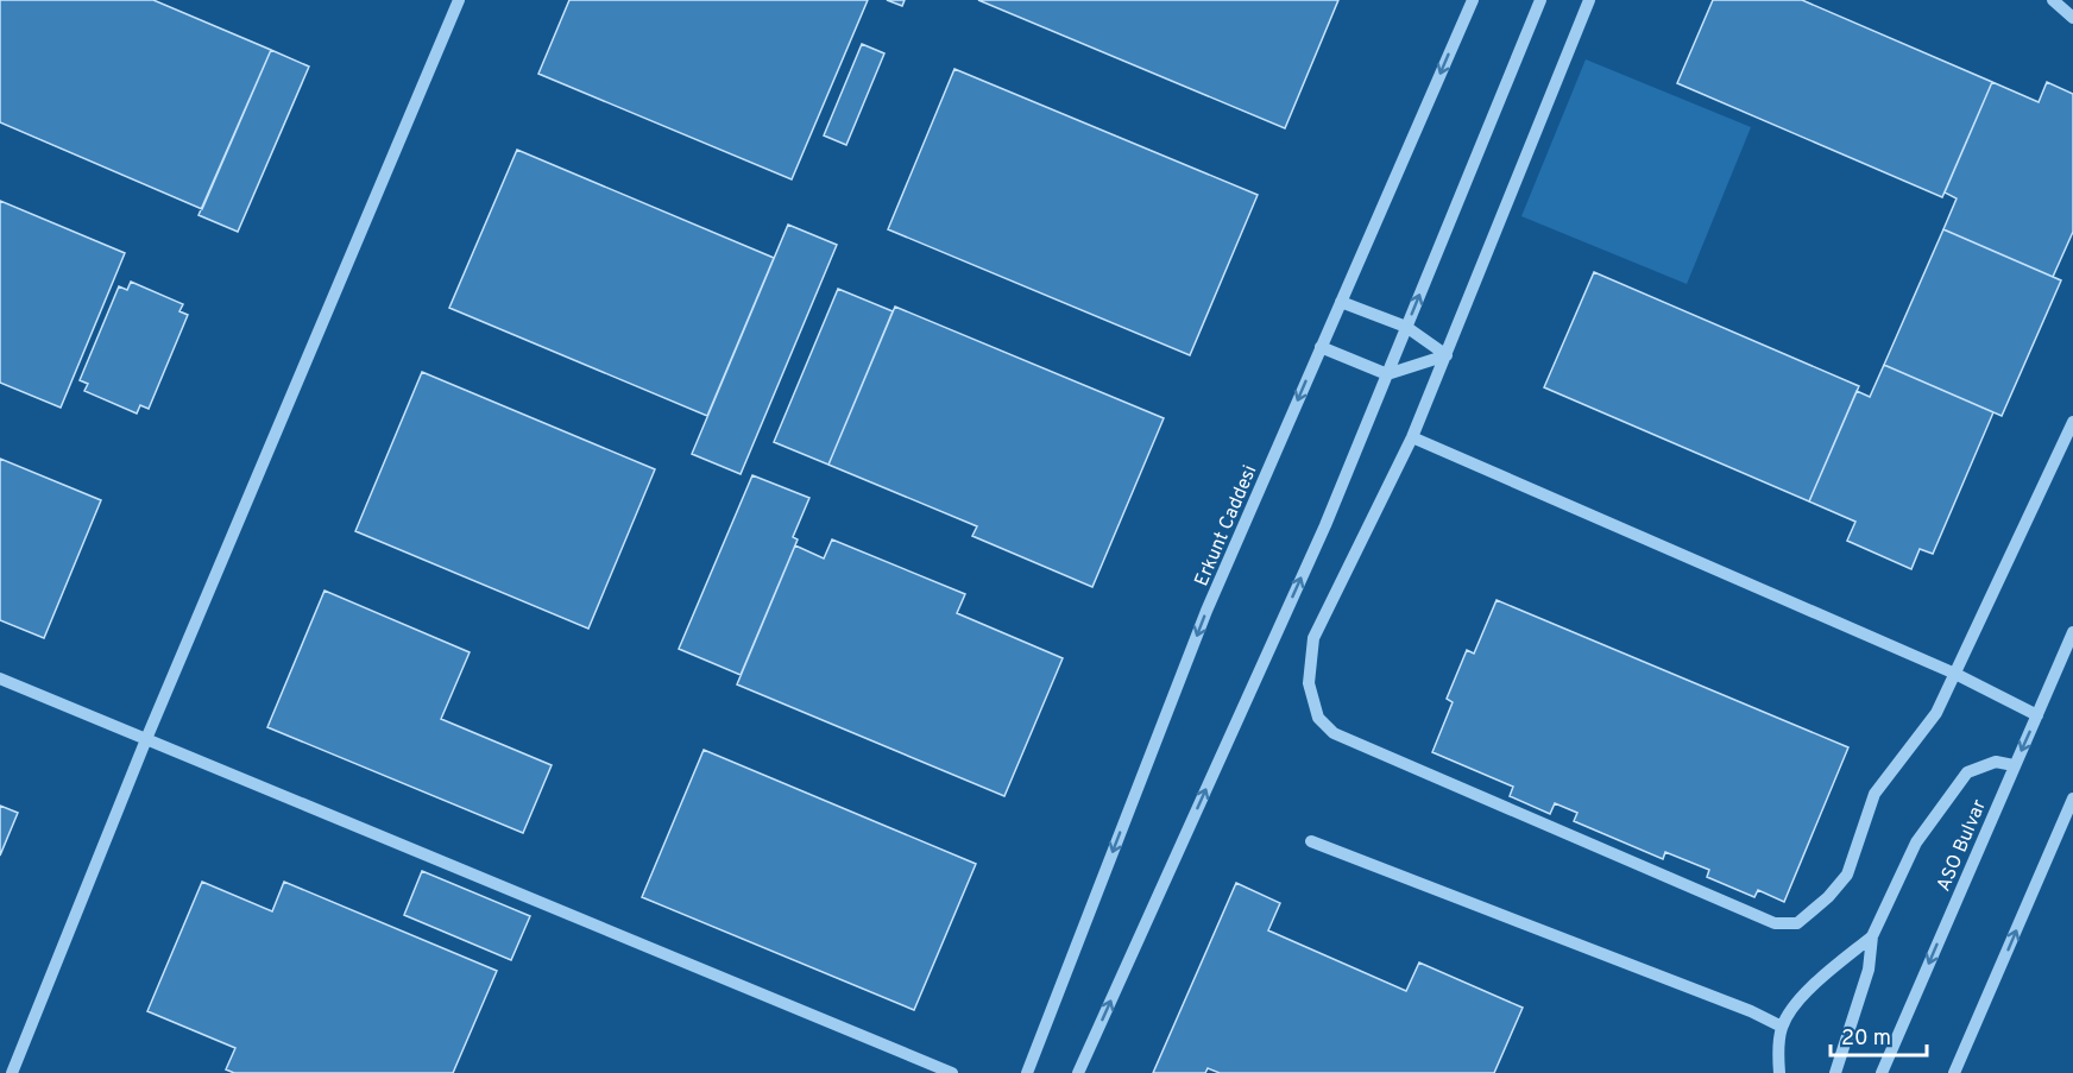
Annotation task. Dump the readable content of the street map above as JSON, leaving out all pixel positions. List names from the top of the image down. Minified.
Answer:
{"streets":{"street":["Erkunt Caddesi","ASO Bulvar"]},"scale_bar":"20 m"}
